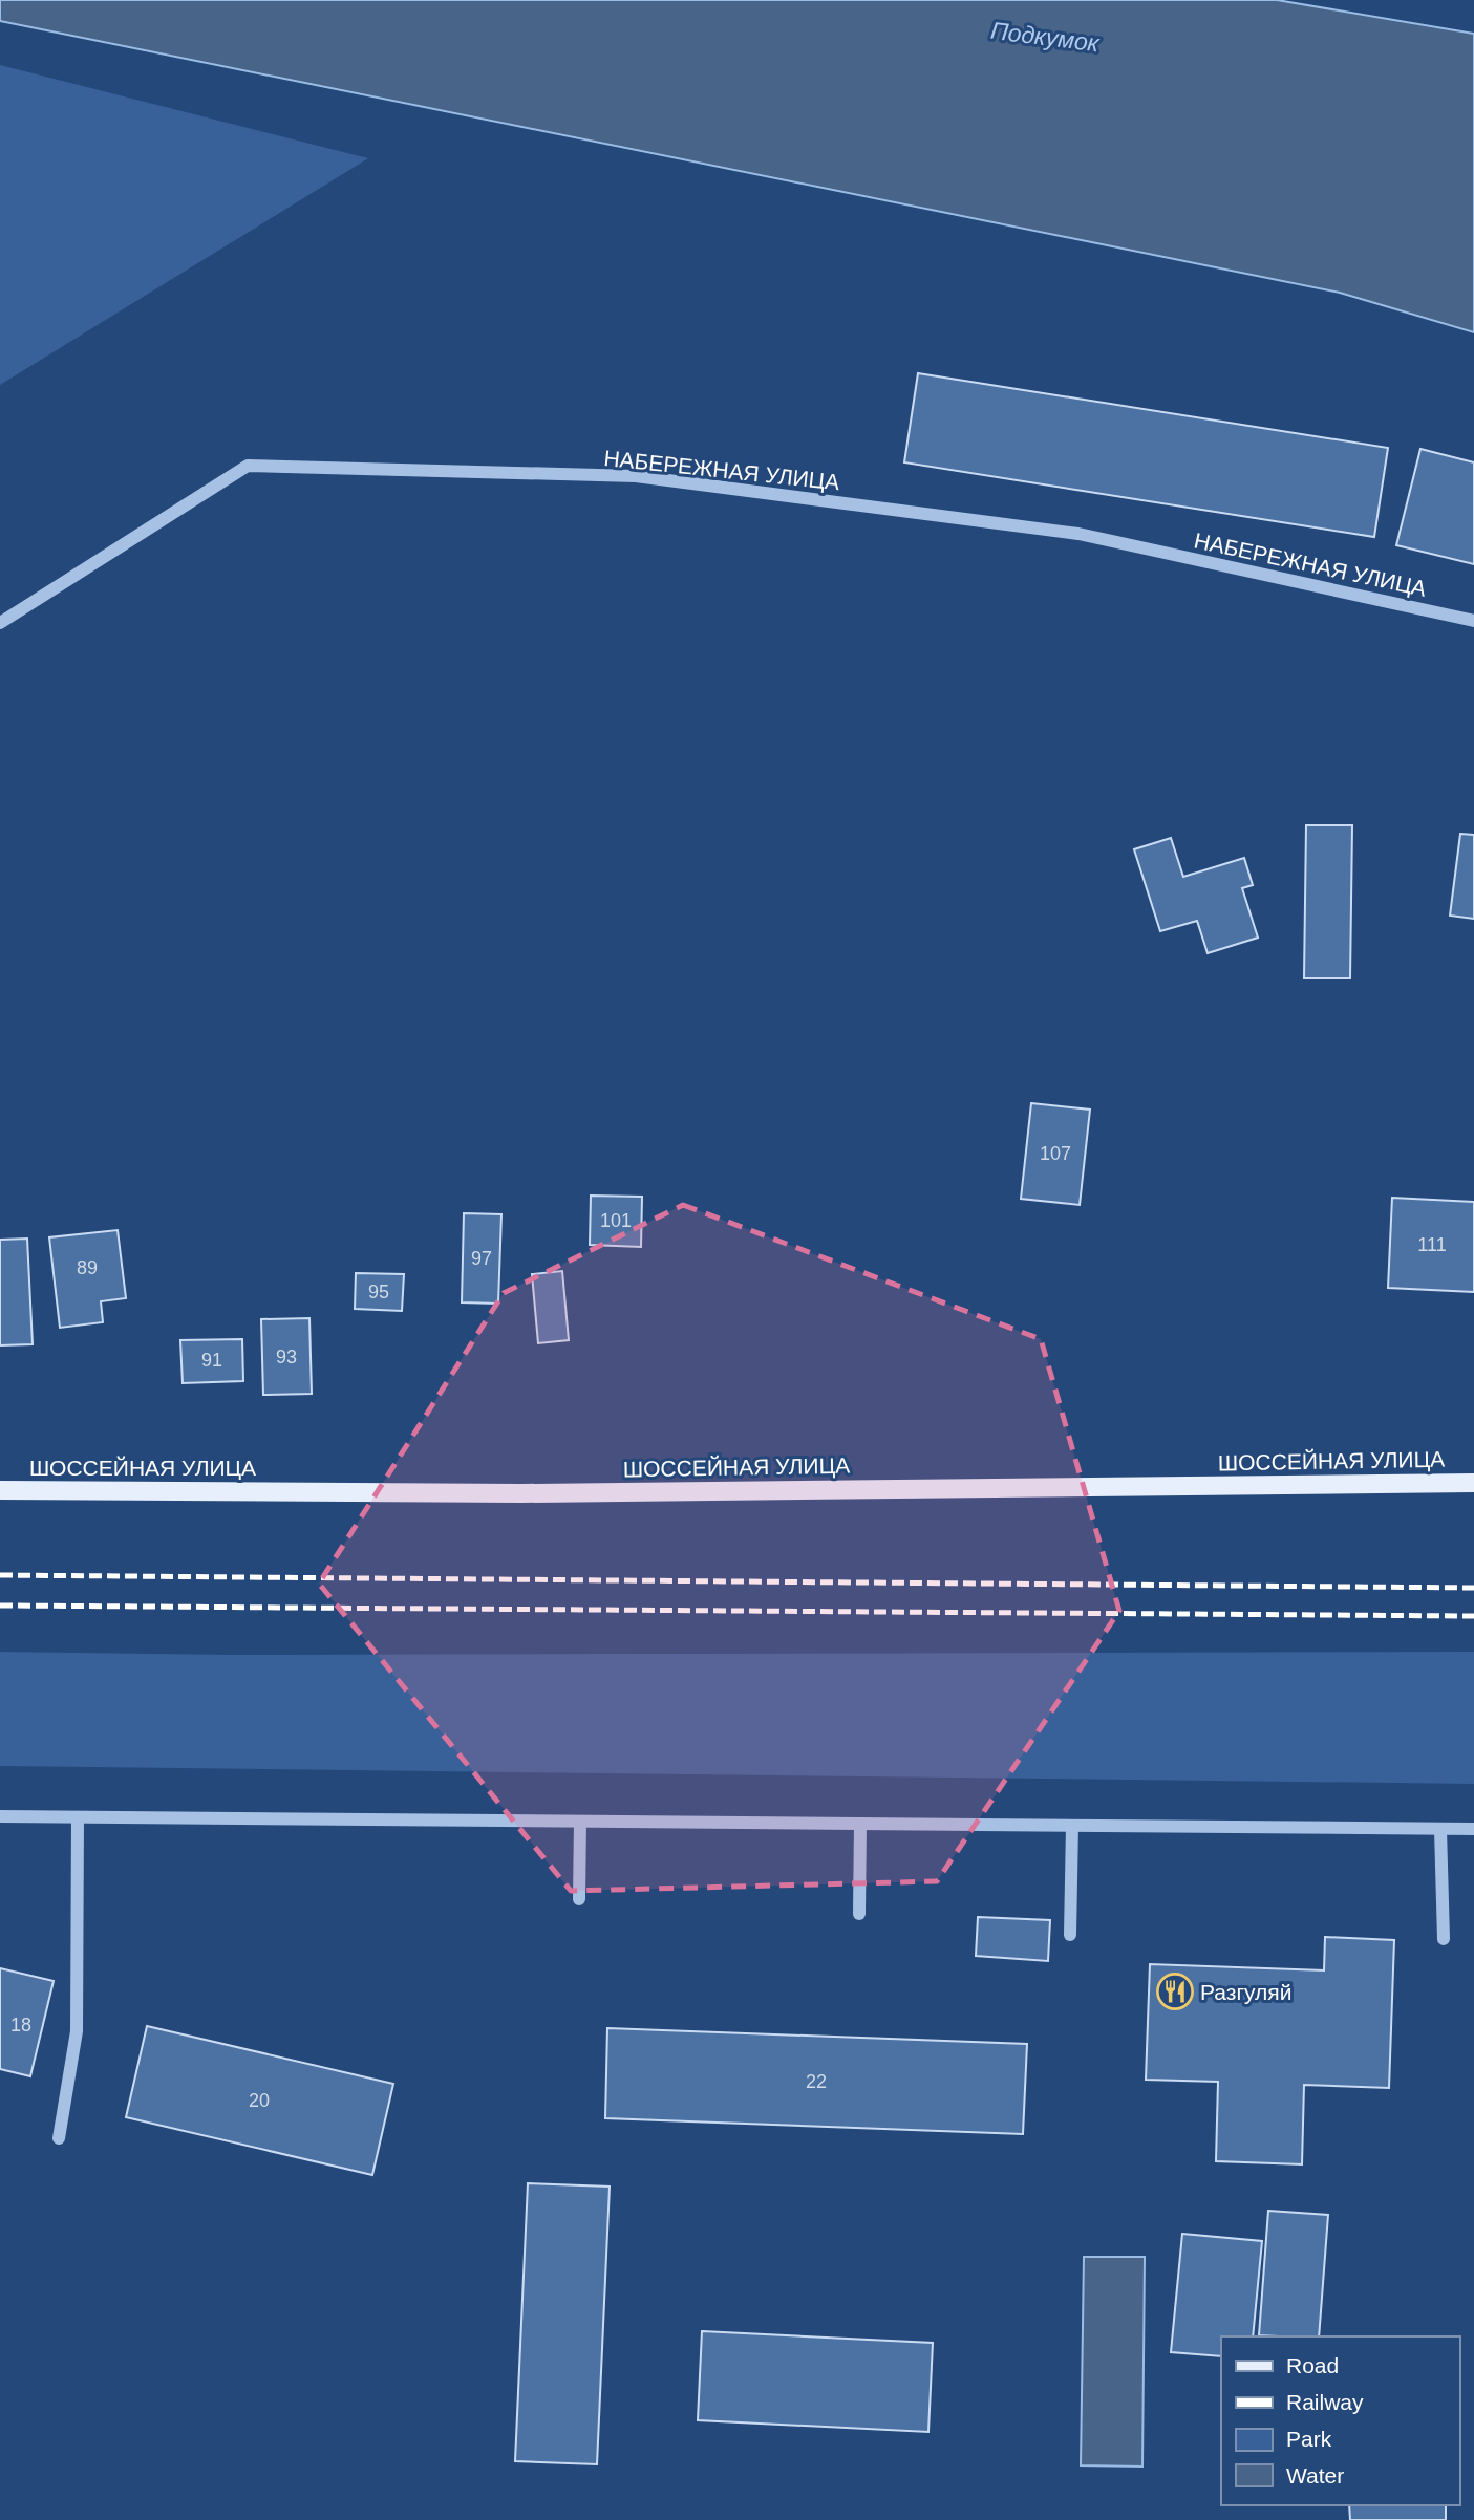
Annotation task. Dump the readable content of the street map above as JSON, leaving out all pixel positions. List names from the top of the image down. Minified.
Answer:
{"streets":{"main road":["ШОССЕЙНАЯ УЛИЦА"],"street":["НАБЕРЕЖНАЯ УЛИЦА"]},"water":["Подкумок"],"places":{"restaurant":["Разгуляй"]},"house_numbers":["107","101","111","97","89","95","93","91","18","22","20"],"legend":["Road","Railway","Park","Water"]}
